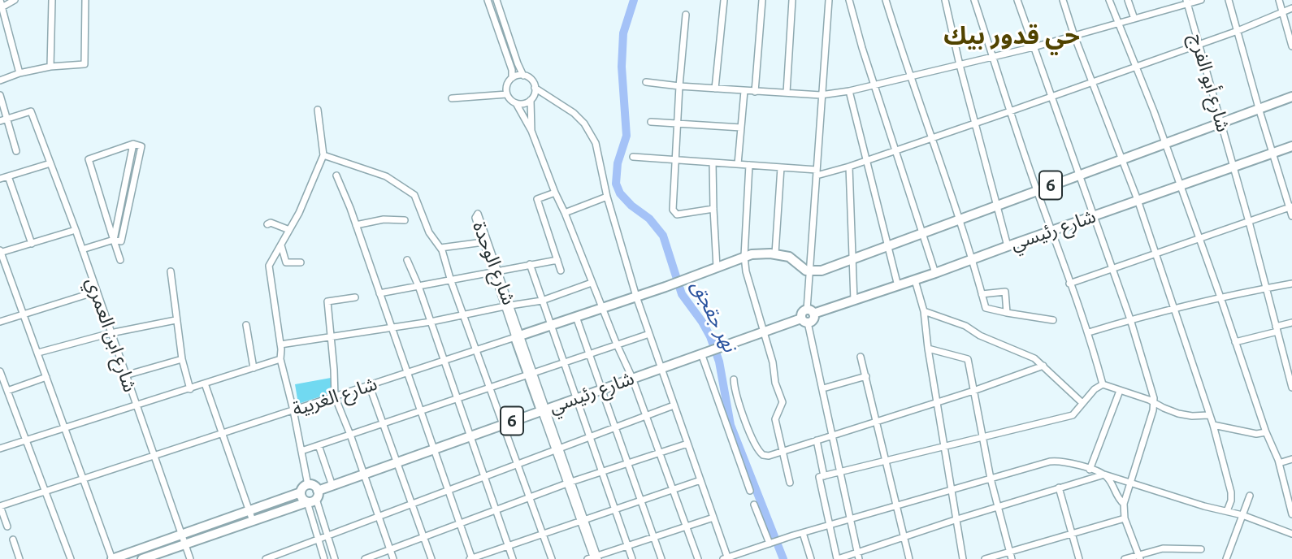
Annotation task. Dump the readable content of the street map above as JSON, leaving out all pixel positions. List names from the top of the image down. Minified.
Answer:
{"streets":{"highway":["6","شارع رئيسي","شارع الوحدة","شارع الغربية"],"street":["شارع أبو الفرج","شارع ابن العمري"]},"crossings":[["شارع أبو الفرج","6"],["شارع أبو الفرج","شارع رئيسي"],["6","شارع رئيسي"],["6","شارع ابن العمري"],["شارع رئيسي","شارع الوحدة"],["شارع الوحدة","شارع الغربية"],["شارع ابن العمري","شارع الغربية"]],"districts":["حي قدور بيك"],"water":["نهر جقجق"]}
